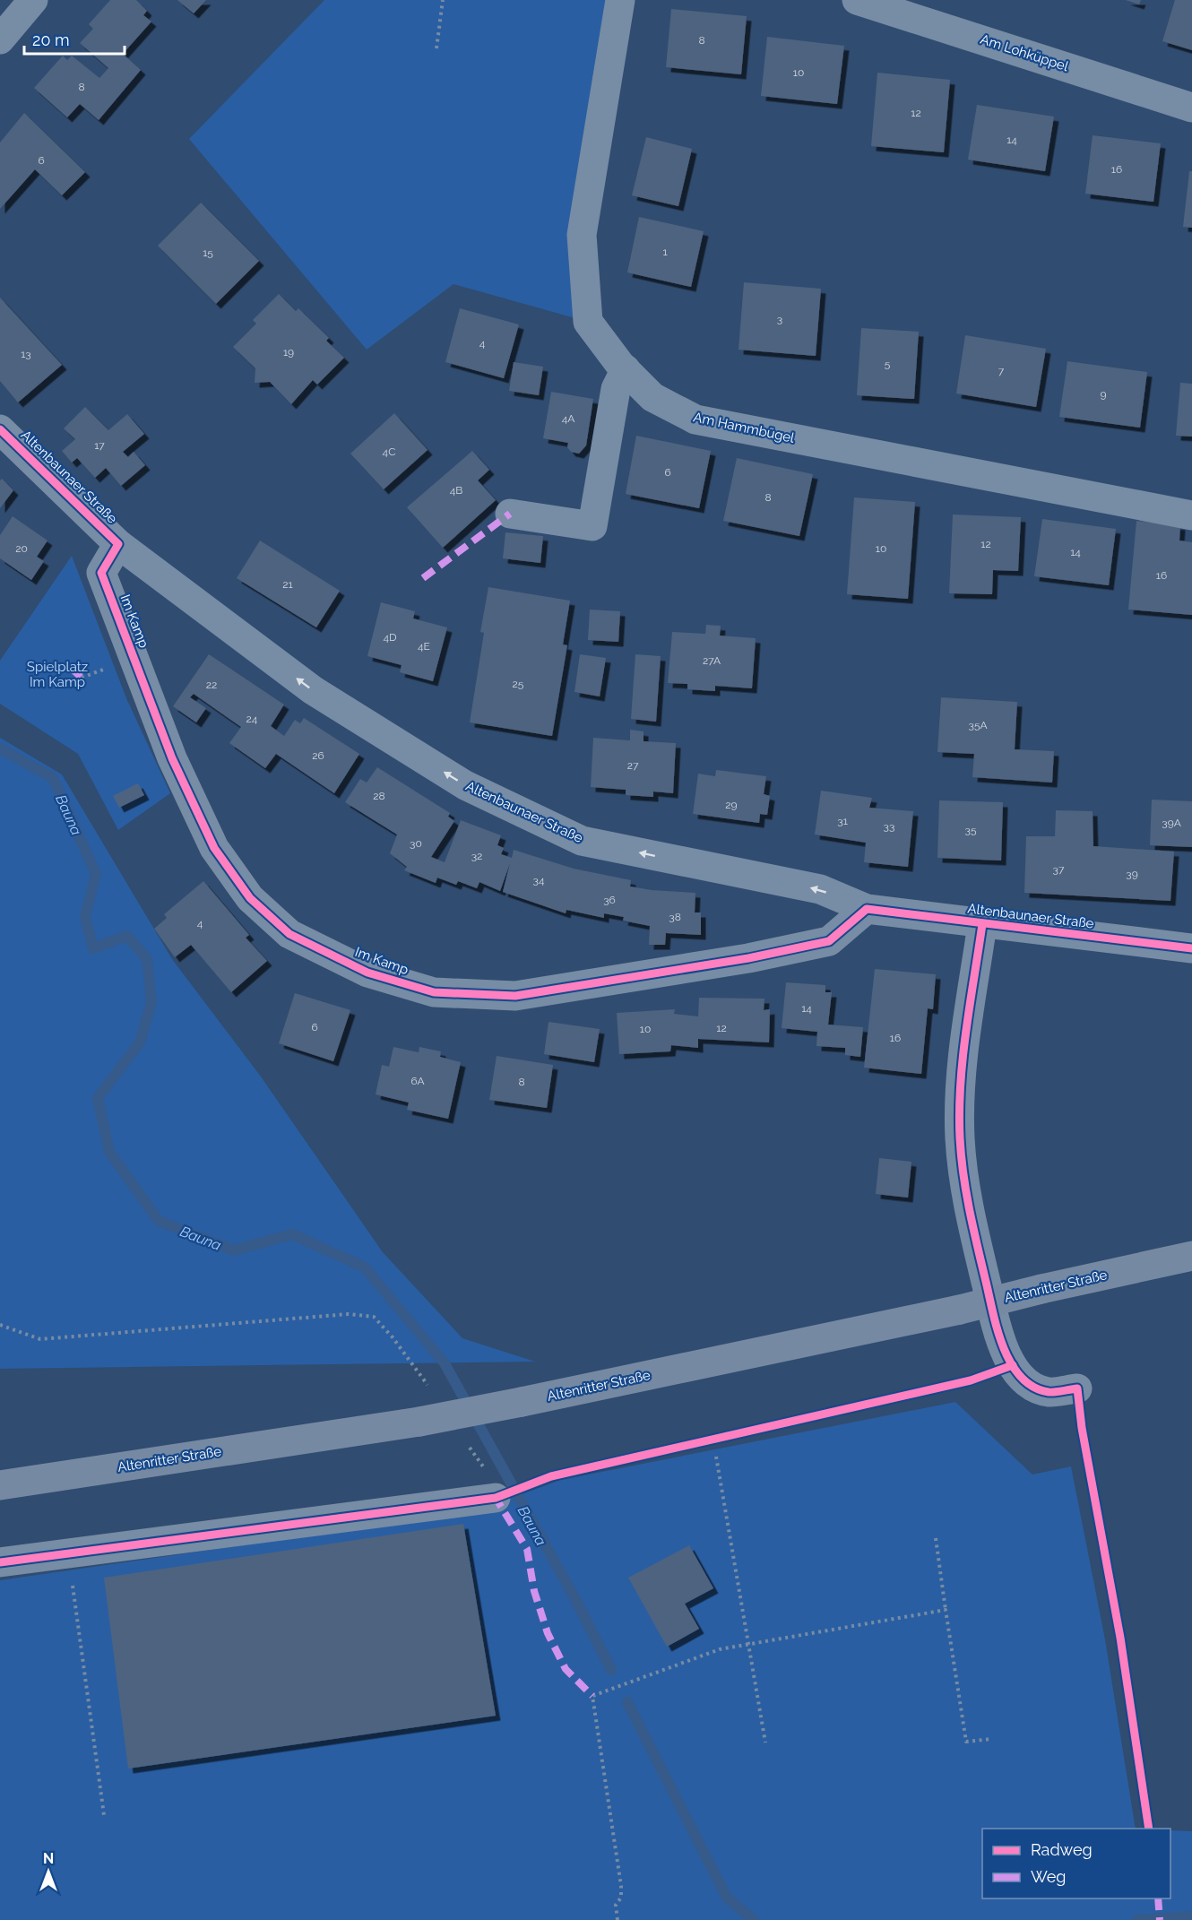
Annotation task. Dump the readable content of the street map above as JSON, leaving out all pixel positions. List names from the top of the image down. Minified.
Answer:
{"streets":{"main road":["Altenritter Straße"],"street":["Am Lohküppel","Am Hammbügel","Altenbaunaer Straße","Im Kamp"]},"crossings":[["Altenbaunaer Straße","Im Kamp"]],"one_way":["Altenbaunaer Straße"],"water":["Bauna"],"parks":["Spielplatz Im Kamp"],"house_numbers":["8","10","8","12","14","6","16","1","15","3","4","19","13","5","7","9","4A","17","4C","6","4B","8","12","20","10","14","16","21","4D","4E","27A","25","22","24","35A","26","27","28","29","31","39A","33","35","30","32","37","39","34","36","38","4","14","6","12","10","16","6A","8"],"legend":["Radweg","Weg"],"scale_bar":"20 m","north":"top"}
